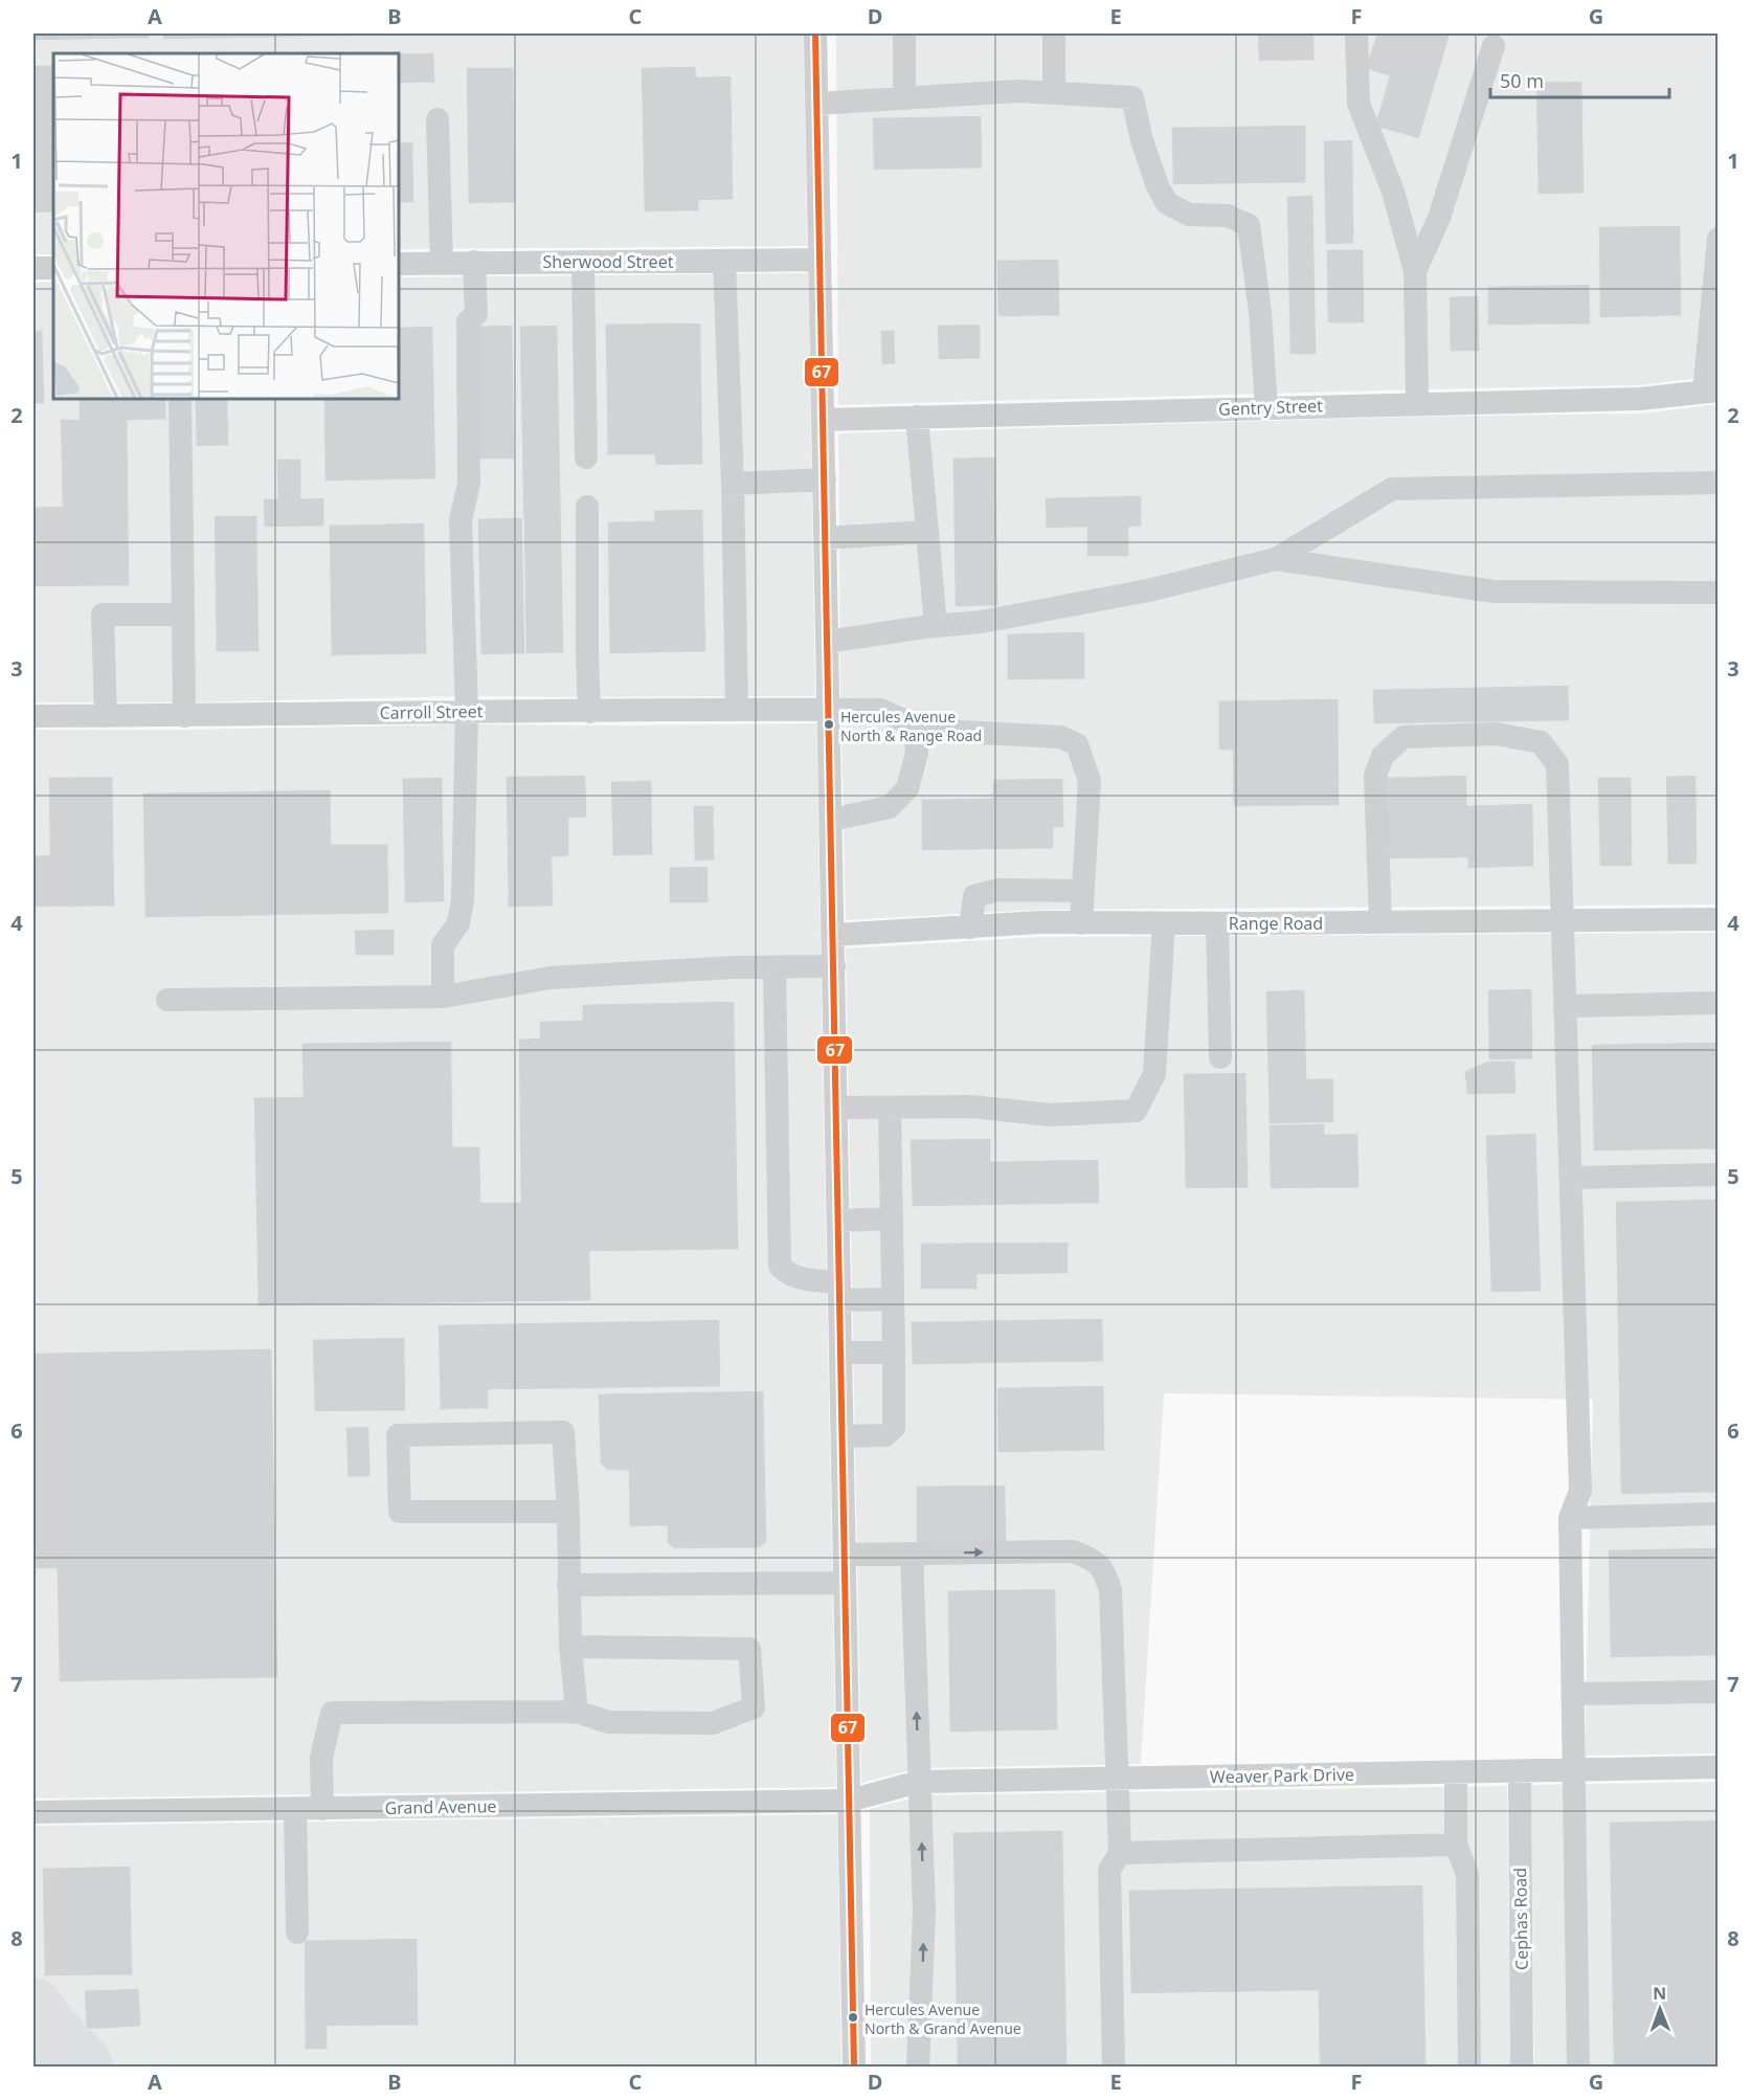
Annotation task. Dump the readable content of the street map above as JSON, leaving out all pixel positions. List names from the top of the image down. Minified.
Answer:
{"streets":{"street":["Sherwood Street","Gentry Street","Carroll Street","Range Road","Weaver Park Drive","Grand Avenue","Cephas Road"]},"crossings":[["Carroll Street","Range Road"],["Weaver Park Drive","Grand Avenue"],["Weaver Park Drive","Cephas Road"]],"places":["Hercules Avenue North & Range Road","Hercules Avenue North & Grand Avenue"],"lines":["transit line 67"],"scale_bar":"50 m","north":"top","grid":{"columns":["A","B","C","D","E","F","G"],"rows":["1","2","3","4","5","6","7","8"]}}
